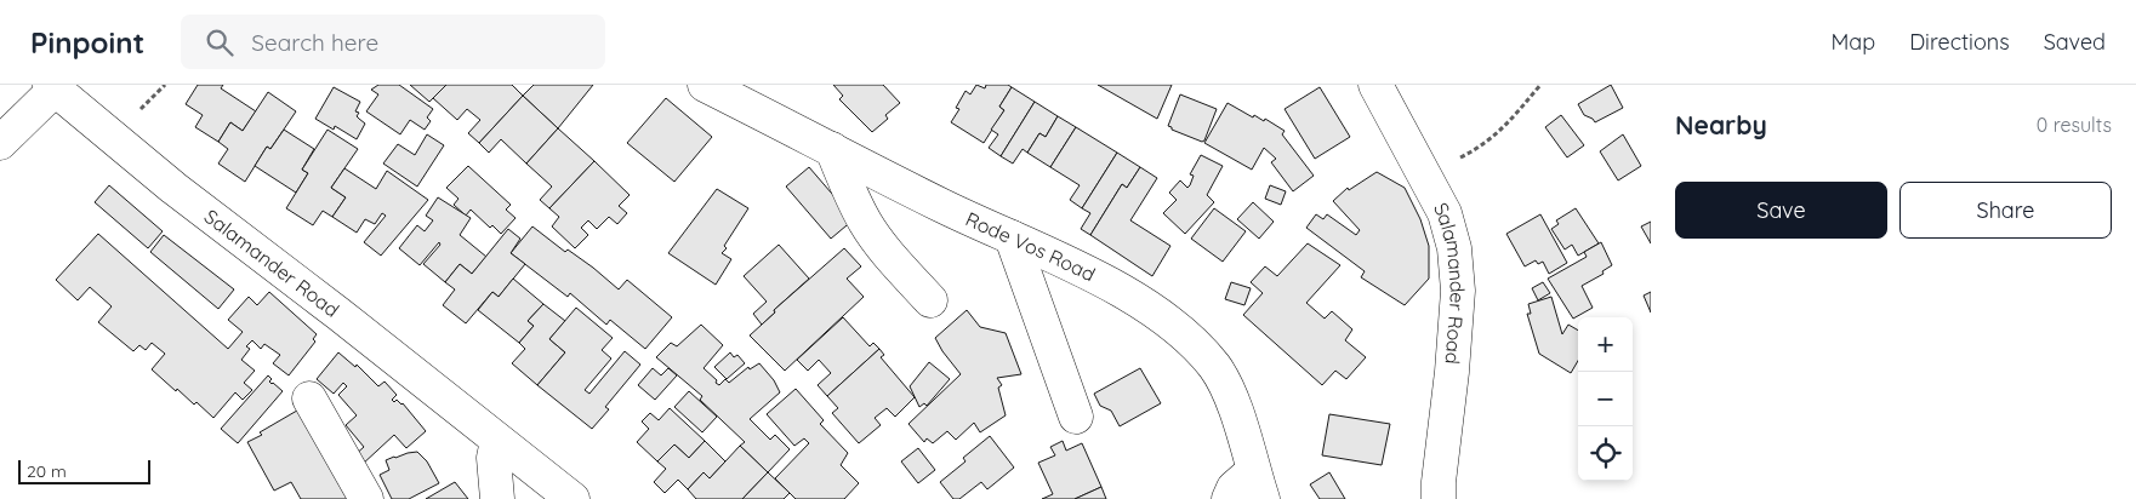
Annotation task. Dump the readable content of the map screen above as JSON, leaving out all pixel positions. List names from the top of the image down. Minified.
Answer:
{"streets":{"street":["Rode Vos Road","Salamander Road"]},"scale_bar":"20 m","page":{"header":"Pinpoint","search":"Search here","nav":["Map","Directions","Saved"],"heading":["Nearby","0 results"],"buttons":["Save","Share"],"map_buttons":["+","−"],"scale":"20 m"}}
